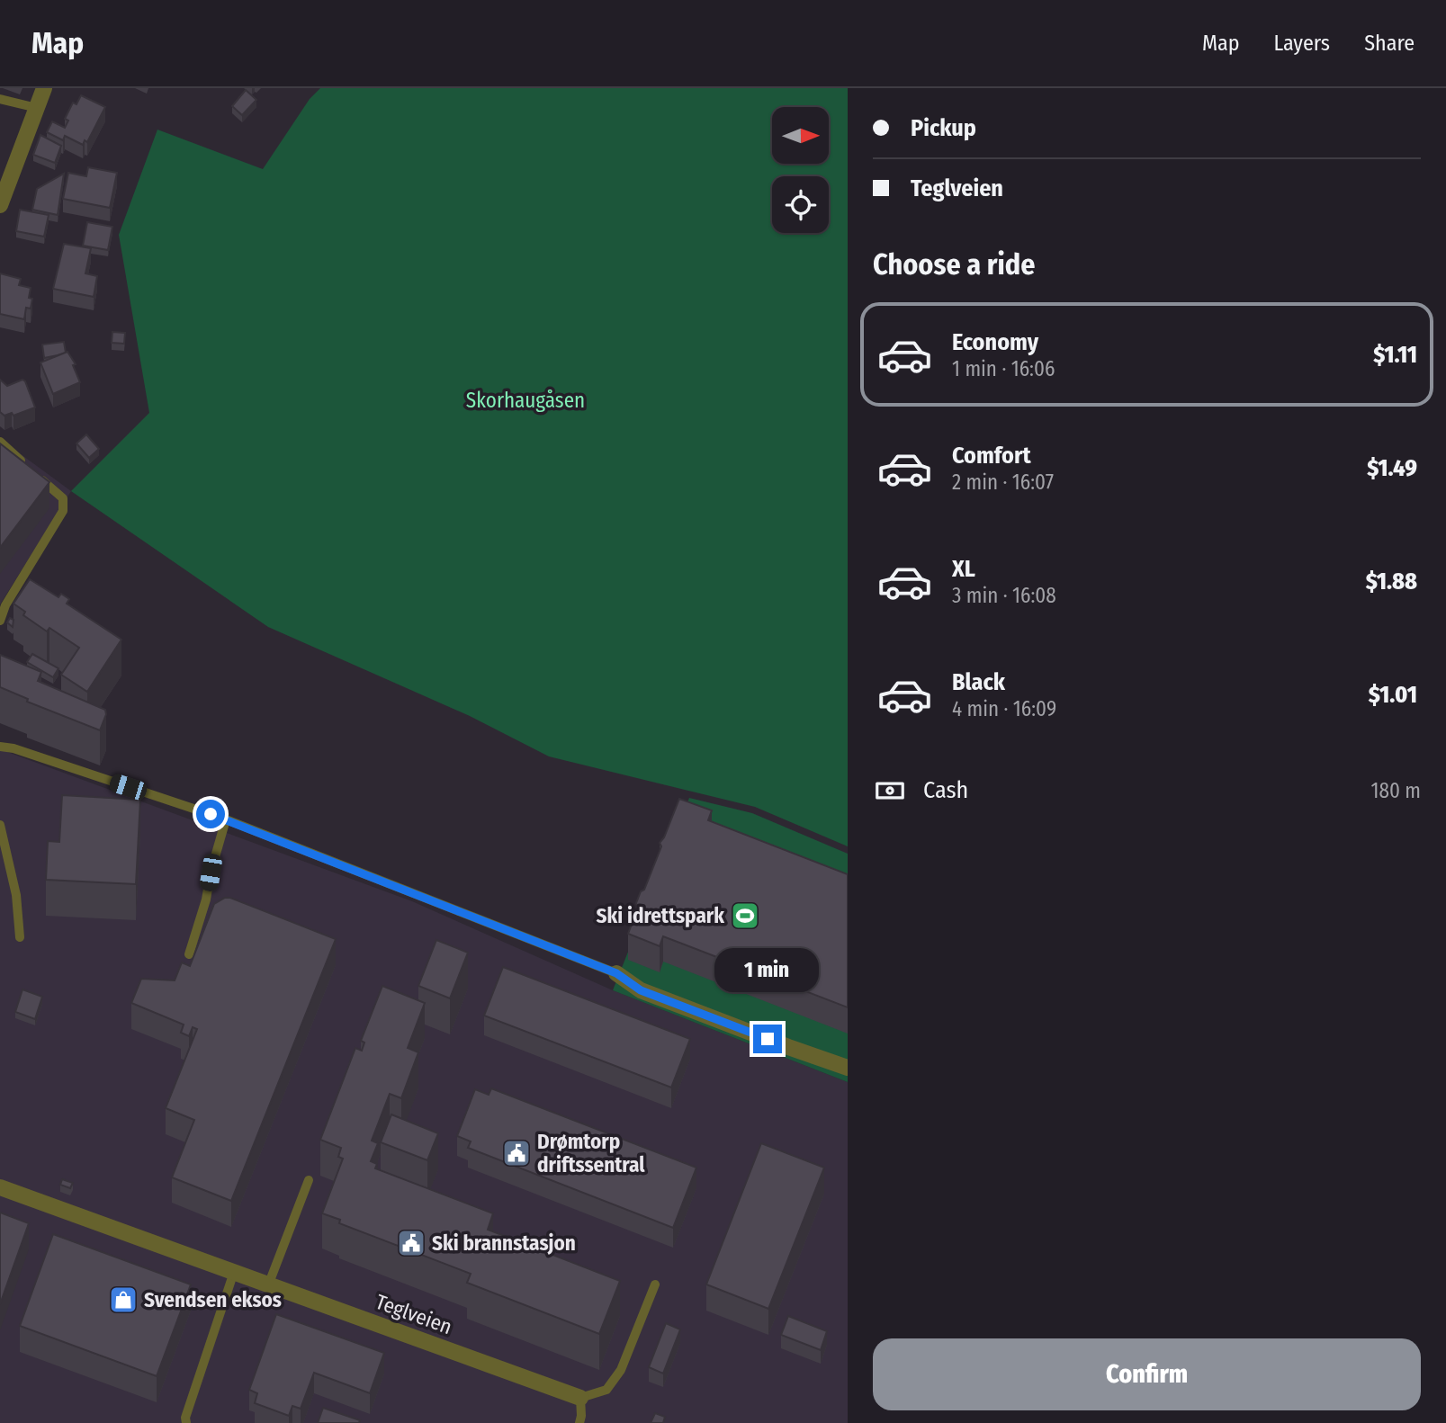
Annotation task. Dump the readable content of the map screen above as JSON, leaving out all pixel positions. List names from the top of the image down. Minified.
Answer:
{"streets":{"street":["Teglveien"]},"parks":["Skorhaugåsen"],"places":{"sports":["Ski idrettspark"],"public building":["Drømtorp driftssentral","Ski brannstasjon"],"shop":["Svendsen eksos"]},"north":"right","page":{"header":"Map","nav":["Map","Layers","Share"],"banner":["Pickup","Teglveien"],"heading":"Choose a ride","list":[{"name":"Economy","note":"1 min · 16:06","value":"$1.11"},{"name":"Comfort","note":"2 min · 16:07","value":"$1.49"},{"name":"XL","note":"3 min · 16:08","value":"$1.88"},{"name":"Black","note":"4 min · 16:09","value":"$1.01"}],"pay":["Cash","180 m"],"bubble":"1 min","buttons":"Confirm"}}
